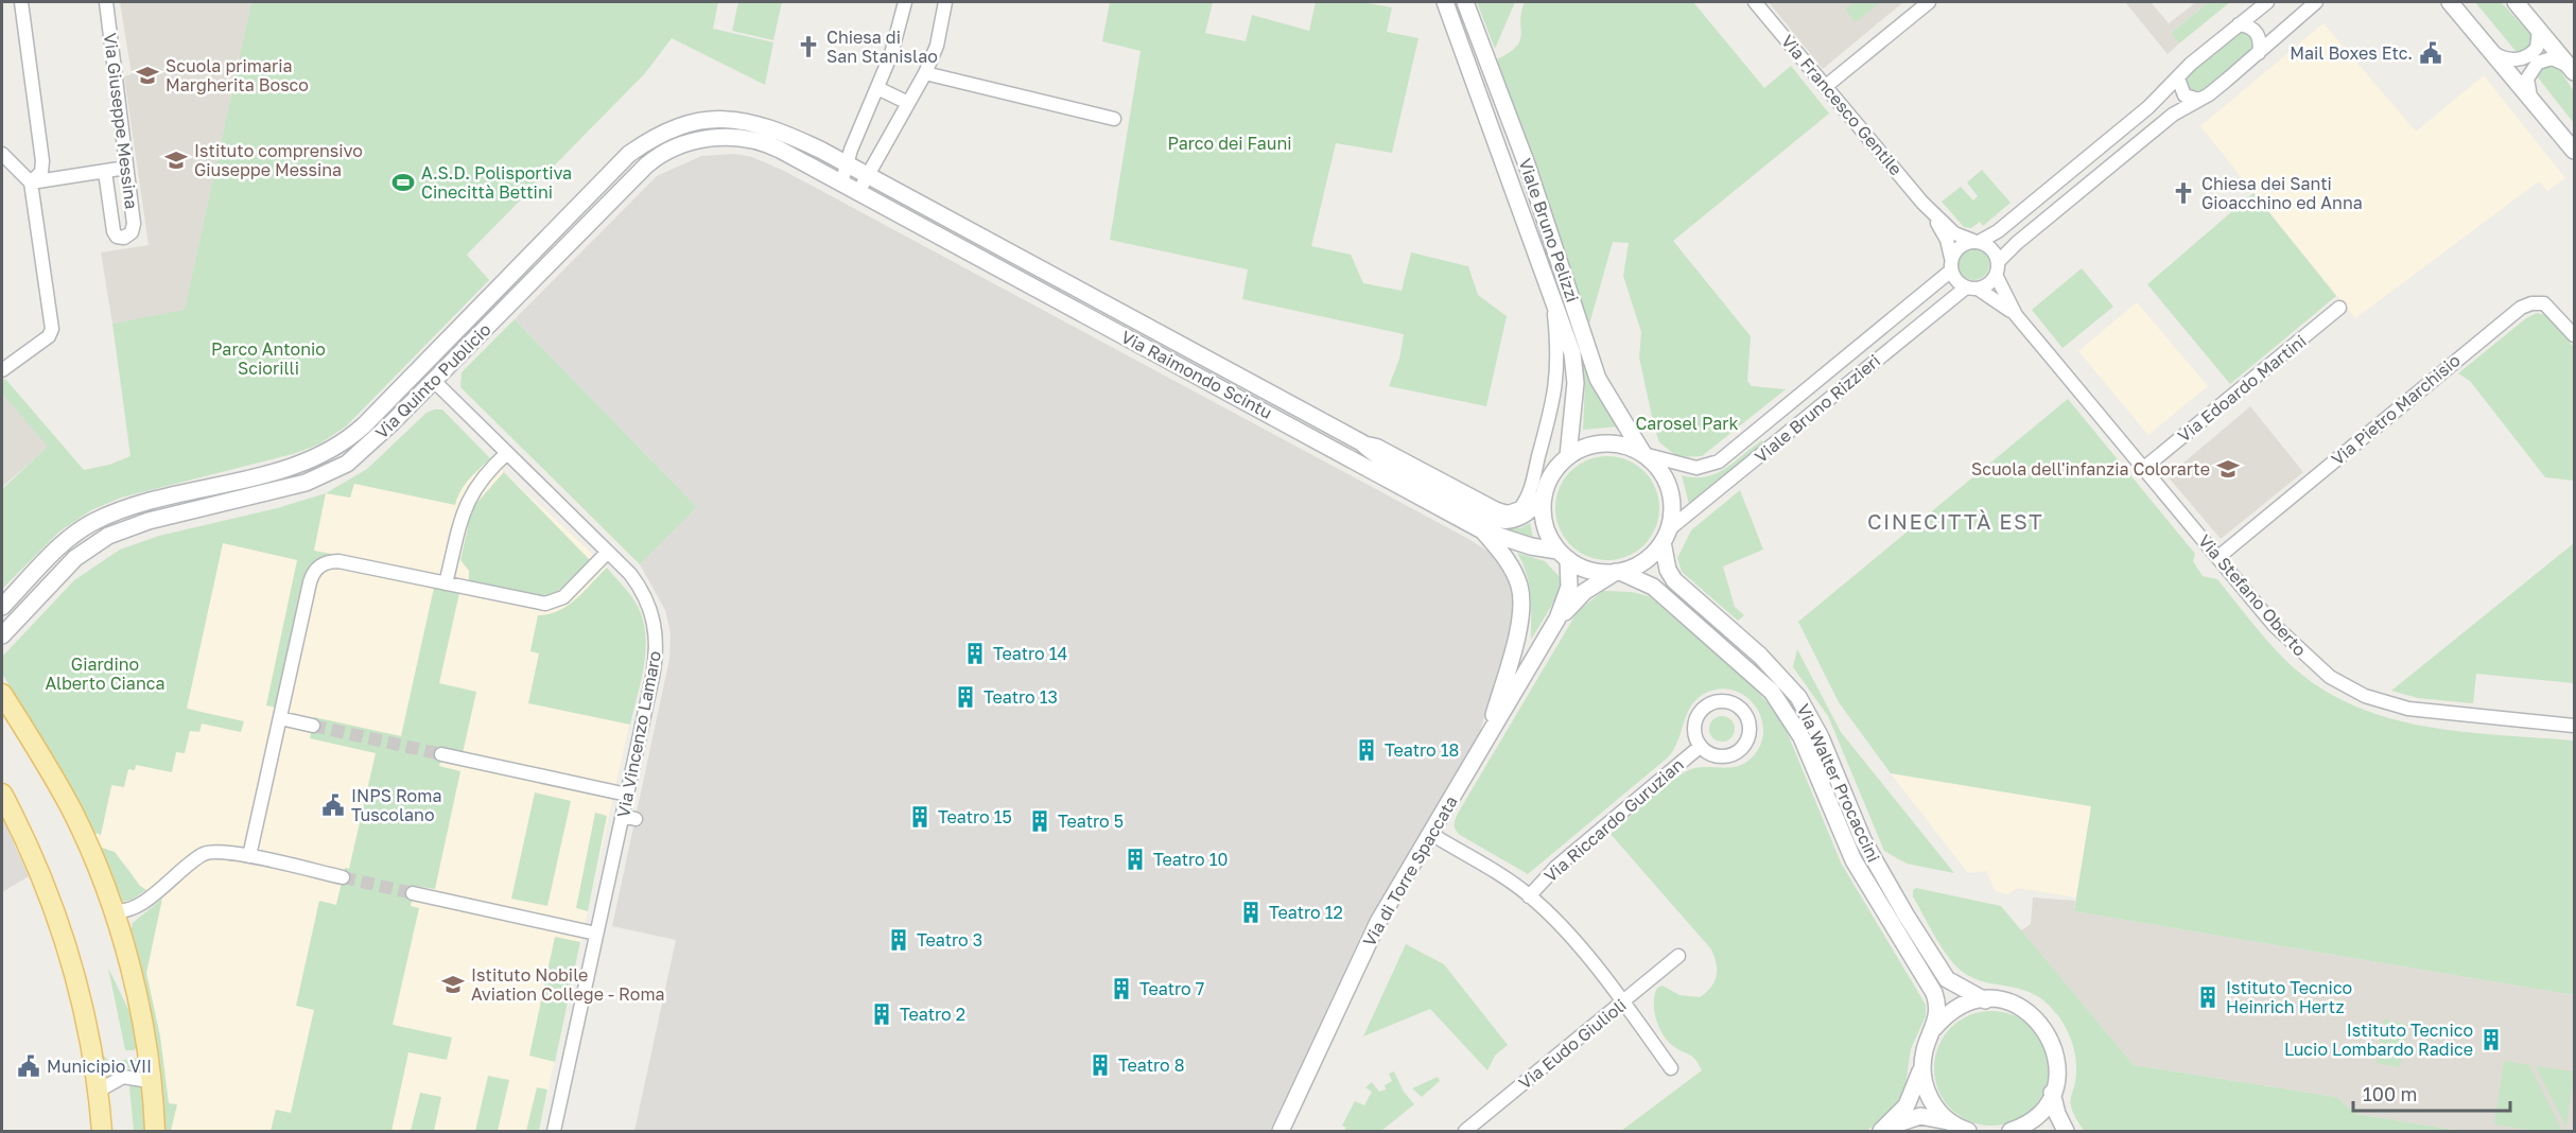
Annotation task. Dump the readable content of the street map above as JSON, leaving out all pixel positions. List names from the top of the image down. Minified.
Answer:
{"streets":{"street":["Via Francesco Gentile","Via Giuseppe Messina","Viale Bruno Pelizzi","Via Raimondo Scintu","Via Quinto Publicio","Via Edoardo Martini","Viale Bruno Rizzieri","Via Pietro Marchisio","Via Stefano Oberto","Via Vincenzo Lamaro","Via Walter Procaccini","Via Riccardo Guruzian","Via di Torre Spaccata","Via Eudo Giulioli"]},"crossings":[["Via Francesco Gentile","Viale Bruno Rizzieri"],["Via Francesco Gentile","Via Stefano Oberto"],["Viale Bruno Pelizzi","Via Raimondo Scintu"],["Viale Bruno Pelizzi","Viale Bruno Rizzieri"],["Viale Bruno Pelizzi","Via Walter Procaccini"],["Viale Bruno Pelizzi","Via di Torre Spaccata"],["Via Raimondo Scintu","Via Quinto Publicio"],["Via Raimondo Scintu","Viale Bruno Rizzieri"],["Via Raimondo Scintu","Via Walter Procaccini"],["Via Raimondo Scintu","Via di Torre Spaccata"],["Via Quinto Publicio","Via Vincenzo Lamaro"],["Via Edoardo Martini","Via Stefano Oberto"],["Viale Bruno Rizzieri","Via Stefano Oberto"],["Viale Bruno Rizzieri","Via Walter Procaccini"],["Viale Bruno Rizzieri","Via di Torre Spaccata"],["Via Pietro Marchisio","Via Stefano Oberto"],["Via Walter Procaccini","Via di Torre Spaccata"]],"districts":["CINECITTÀ EST"],"parks":["Parco dei Fauni","Parco Antonio Sciorilli","Carosel Park","Giardino Alberto Cianca"],"places":{"church":["Chiesa di San Stanislao","Chiesa dei Santi Gioacchino ed Anna"],"public building":["Mail Boxes Etc.","INPS Roma Tuscolano","Municipio VII"],"school or university":["Scuola primaria Margherita Bosco","Istituto comprensivo Giuseppe Messina","Scuola dell'infanzia Colorarte","Istituto Nobile Aviation College - Roma"],"sports":["A.S.D. Polisportiva Cinecittà Bettini"],"building":["Teatro 14","Teatro 13","Teatro 18","Teatro 15","Teatro 5","Teatro 10","Teatro 12","Teatro 3","Teatro 7","Istituto Tecnico Heinrich Hertz","Teatro 2","Istituto Tecnico Lucio Lombardo Radice","Teatro 8"]},"scale_bar":"100 m"}
